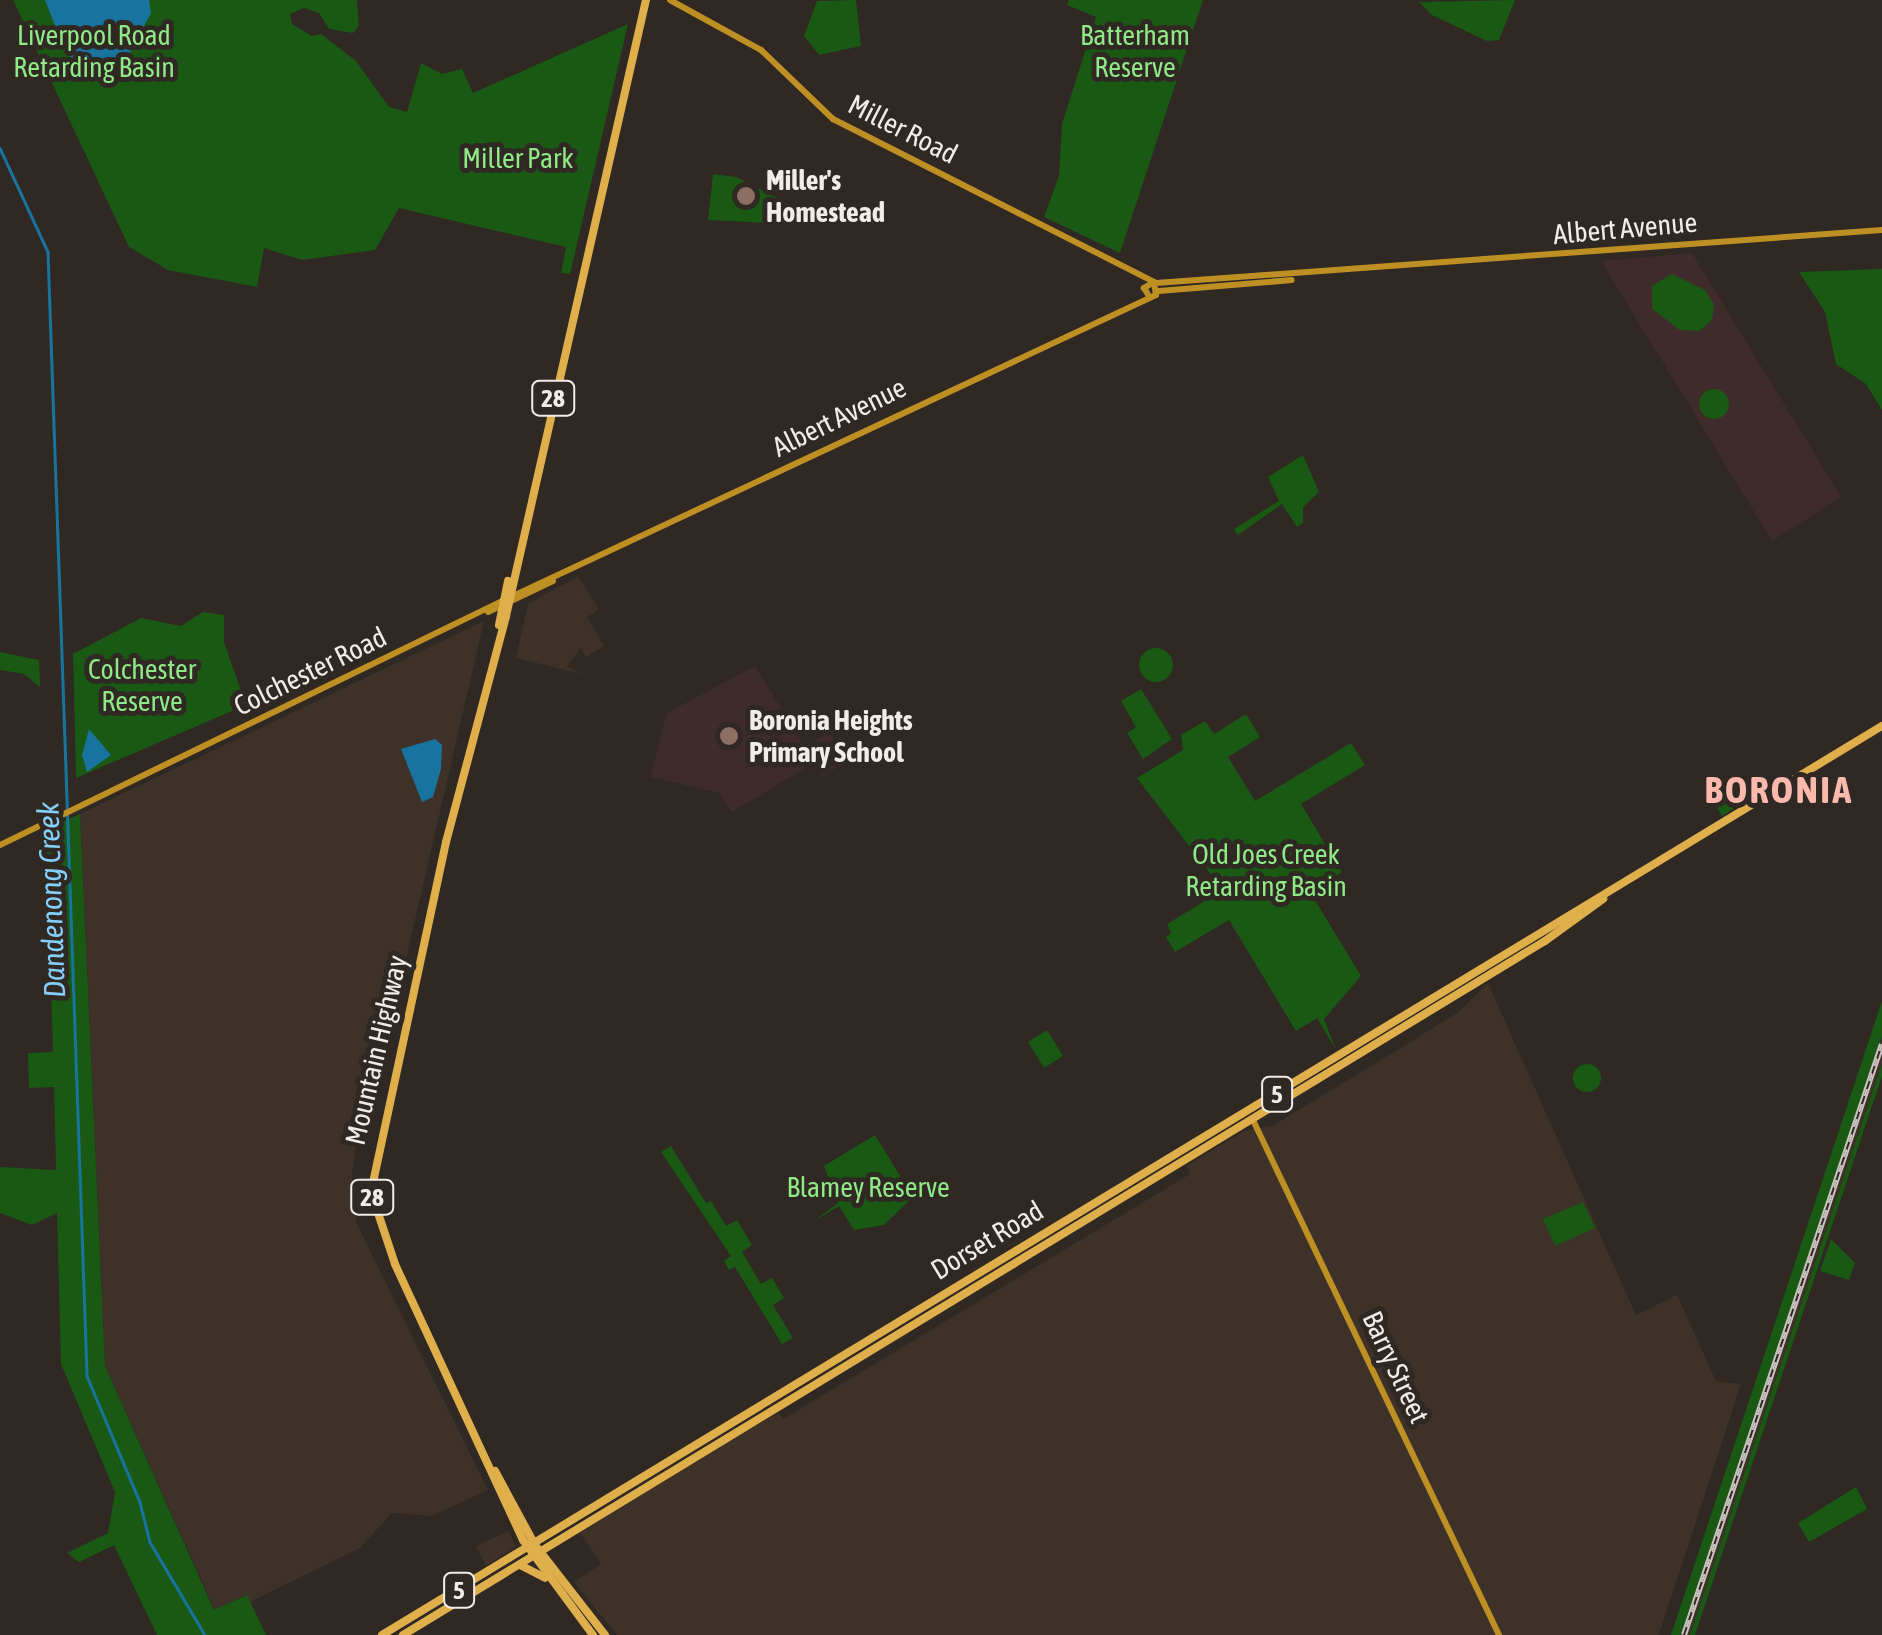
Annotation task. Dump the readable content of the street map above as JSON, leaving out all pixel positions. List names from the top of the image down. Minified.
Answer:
{"streets":{"main road":["Miller Road","Albert Avenue","28","Colchester Road","Mountain Highway","5","Dorset Road","Barry Street"]},"crossings":[["Miller Road","Albert Avenue"],["Albert Avenue","Colchester Road"],["Albert Avenue","Mountain Highway"],["Colchester Road","Mountain Highway"],["Mountain Highway","Dorset Road"],["Dorset Road","Barry Street"]],"districts":["BORONIA"],"water":["Dandenong Creek"],"parks":["Liverpool Road Retarding Basin","Batterham Reserve","Miller Park","Colchester Reserve","Old Joes Creek Retarding Basin","Blamey Reserve"],"places":["Miller's Homestead","Boronia Heights Primary School"]}
